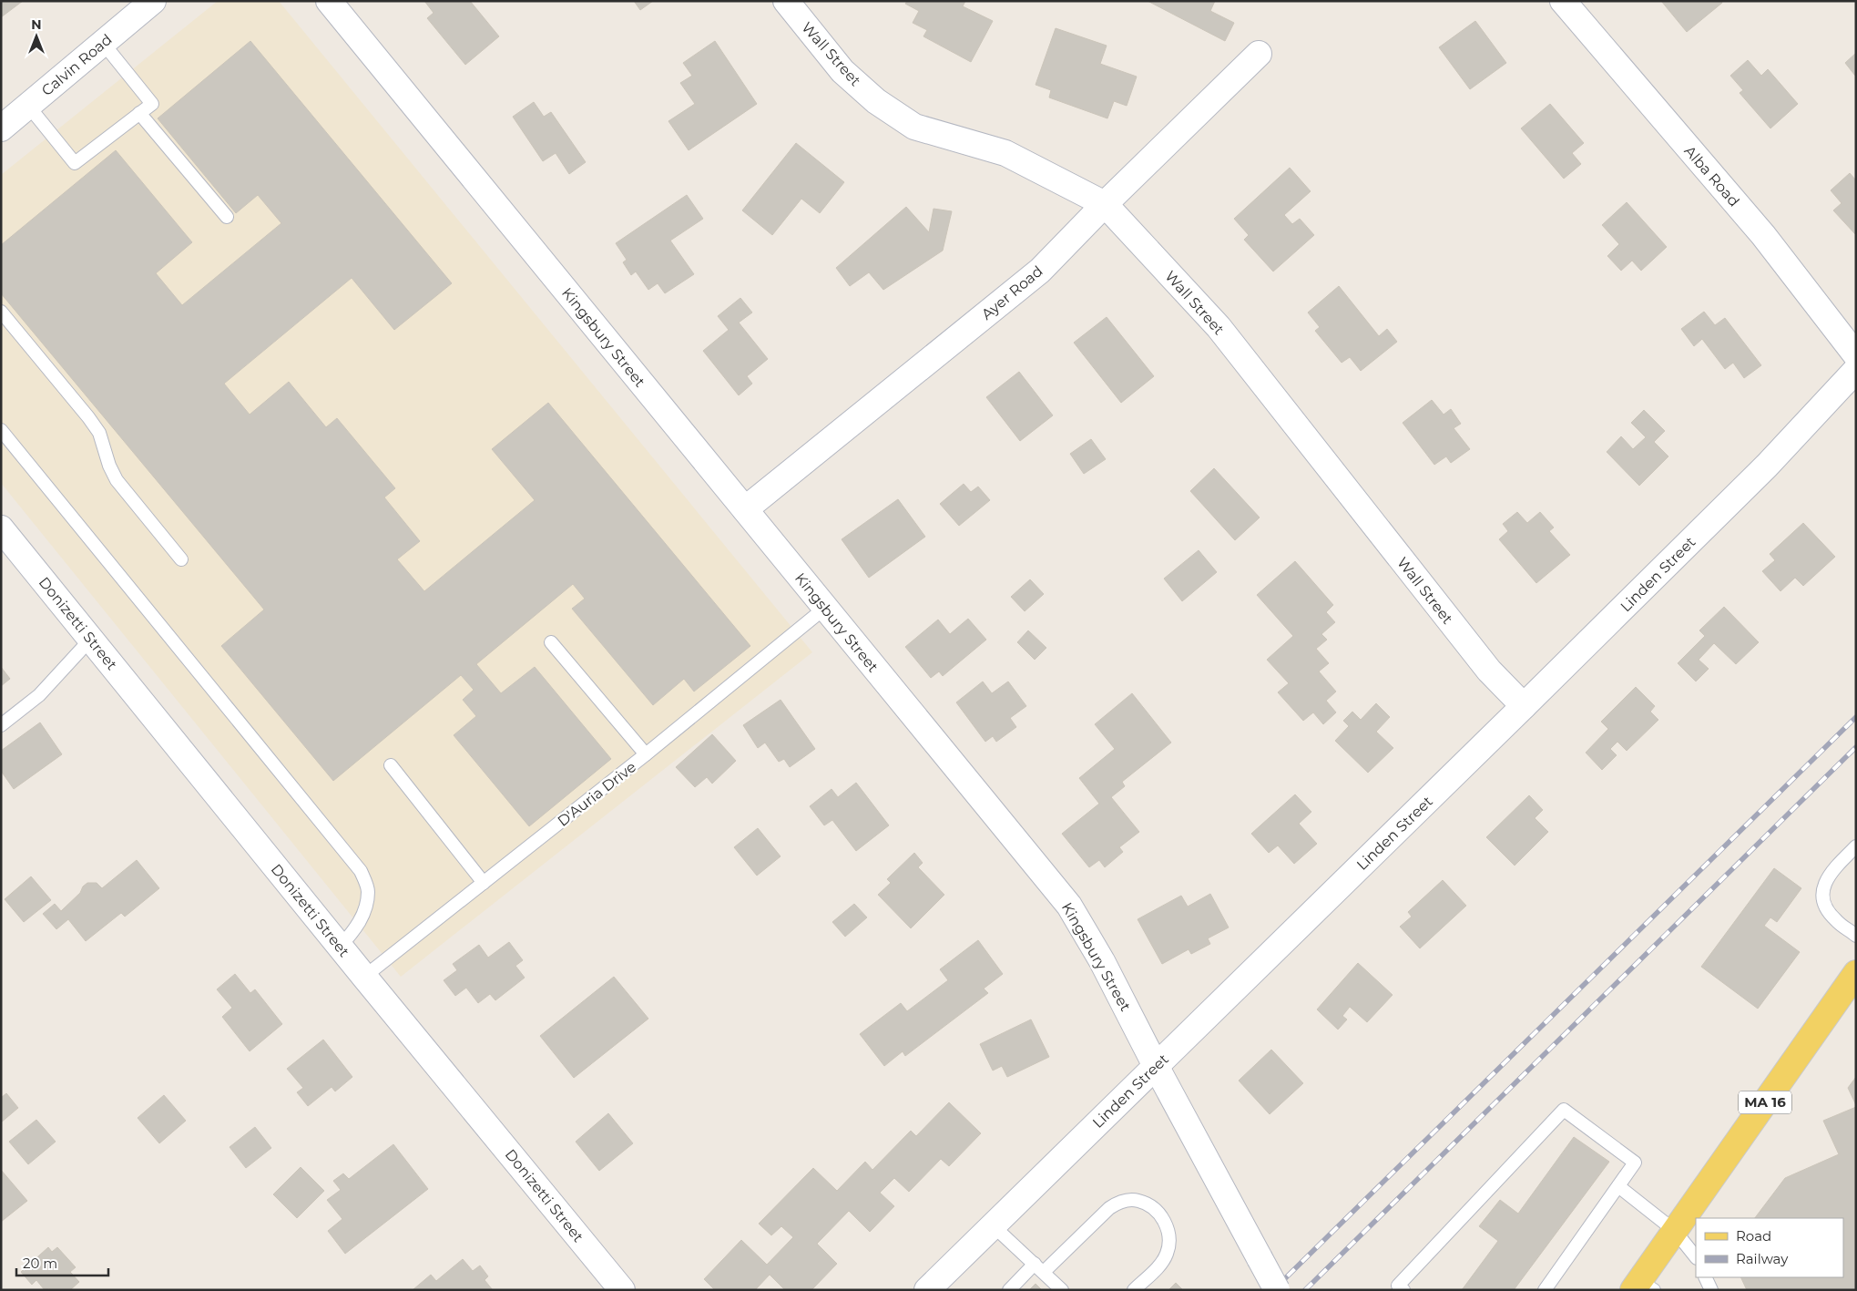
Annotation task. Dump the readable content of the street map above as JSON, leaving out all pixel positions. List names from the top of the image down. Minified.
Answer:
{"streets":{"main road":["MA 16"],"street":["Wall Street","Calvin Road","Alba Road","Ayer Road","Kingsbury Street","Linden Street","Donizetti Street"],"lane":["D'Auria Drive"]},"crossings":[["Wall Street","Ayer Road"],["Wall Street","Linden Street"],["Ayer Road","Kingsbury Street"],["Kingsbury Street","Linden Street"],["Kingsbury Street","D'Auria Drive"],["Donizetti Street","D'Auria Drive"]],"legend":["Road","Railway"],"scale_bar":"20 m","north":"top"}
